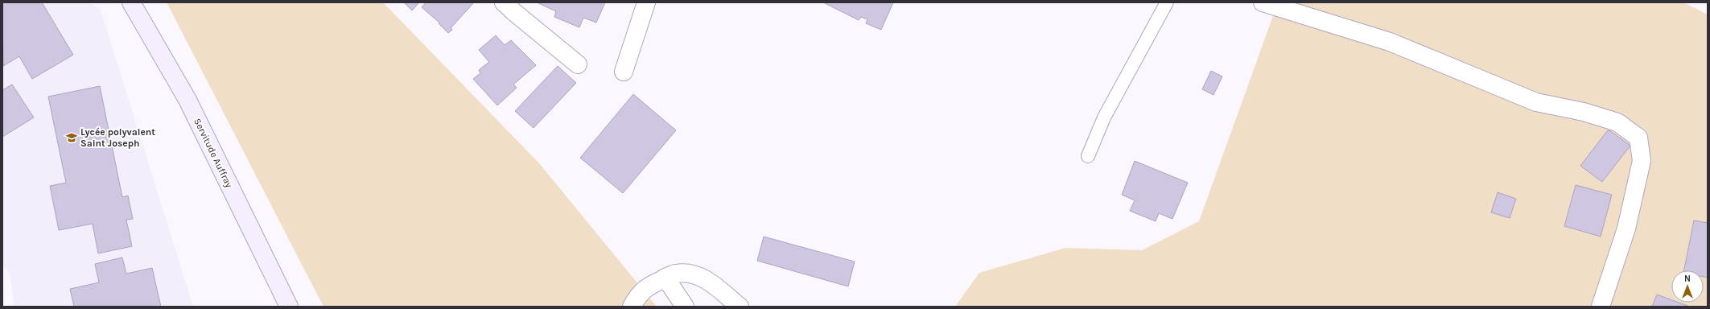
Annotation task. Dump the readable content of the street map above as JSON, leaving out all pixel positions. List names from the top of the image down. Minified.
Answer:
{"streets":{"street":["Servitude Auffray"]},"places":{"school or university":["Lycée polyvalent Saint Joseph"]},"north":"top"}
